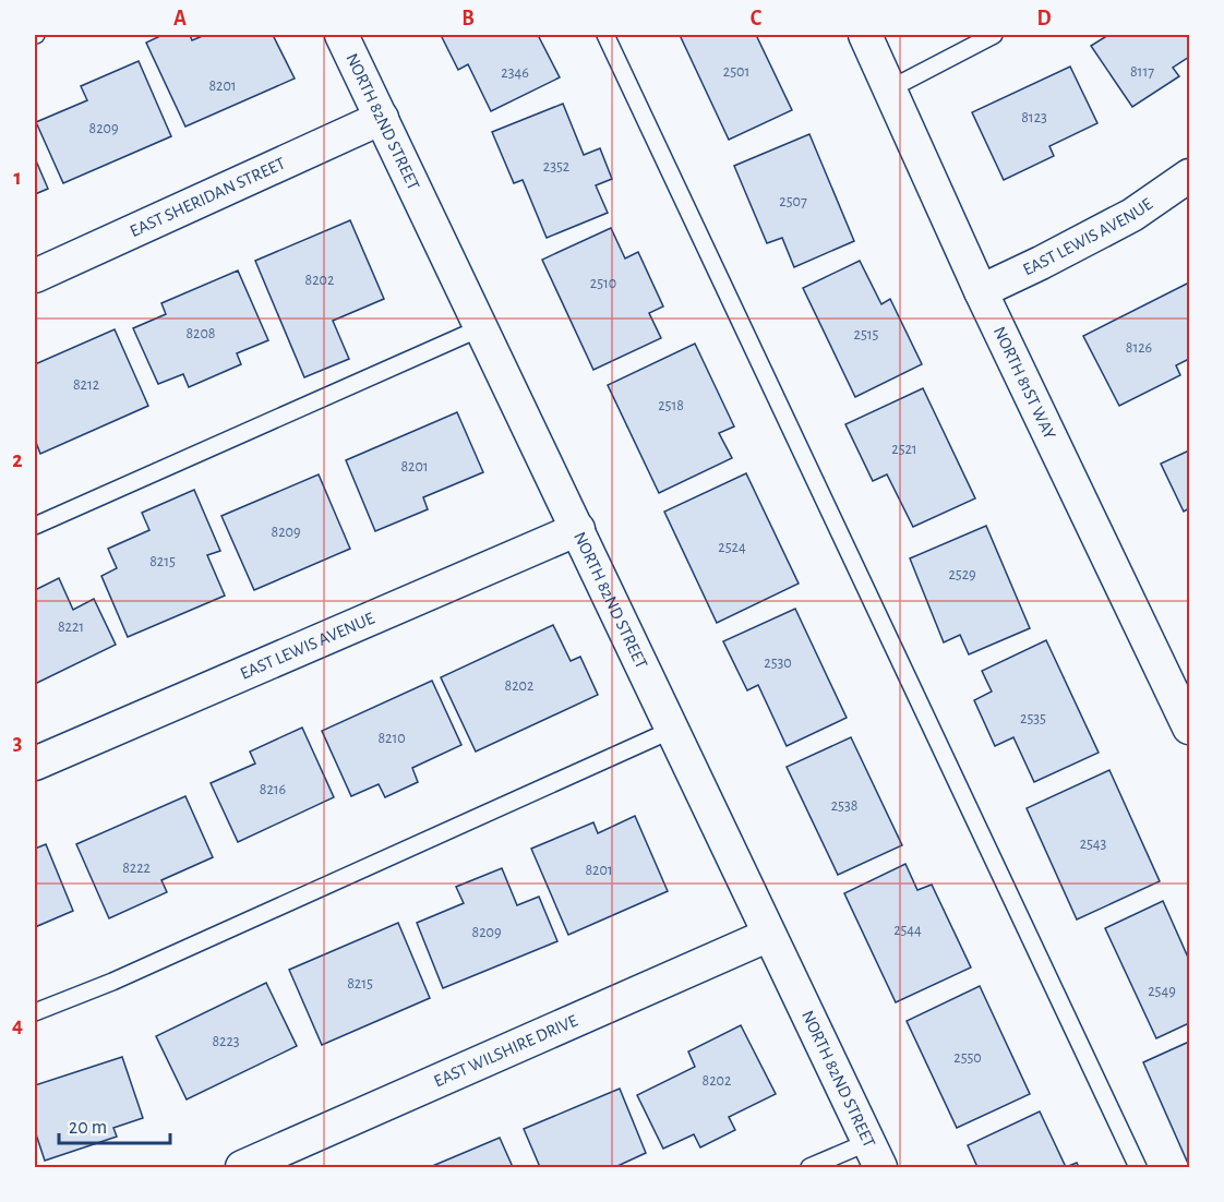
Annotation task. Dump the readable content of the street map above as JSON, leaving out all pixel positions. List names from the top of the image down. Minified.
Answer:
{"streets":{"street":["NORTH 82ND STREET","EAST SHERIDAN STREET","EAST LEWIS AVENUE","NORTH 81ST WAY","EAST WILSHIRE DRIVE"]},"crossings":[["NORTH 82ND STREET","EAST SHERIDAN STREET"],["NORTH 82ND STREET","EAST LEWIS AVENUE"],["NORTH 82ND STREET","EAST WILSHIRE DRIVE"],["EAST LEWIS AVENUE","NORTH 81ST WAY"]],"house_numbers":["2501","8117","2346","8201","8123","8209","2352","2507","8202","2510","8208","2515","8126","8212","2518","2521","8201","8209","2524","8215","2529","8221","2530","8202","2535","8210","8216","2538","2543","8222","8201","2544","8209","8215","2549","8223","2550","8202"],"scale_bar":"20 m","grid":{"columns":["A","B","C","D"],"rows":["1","2","3","4"]}}
